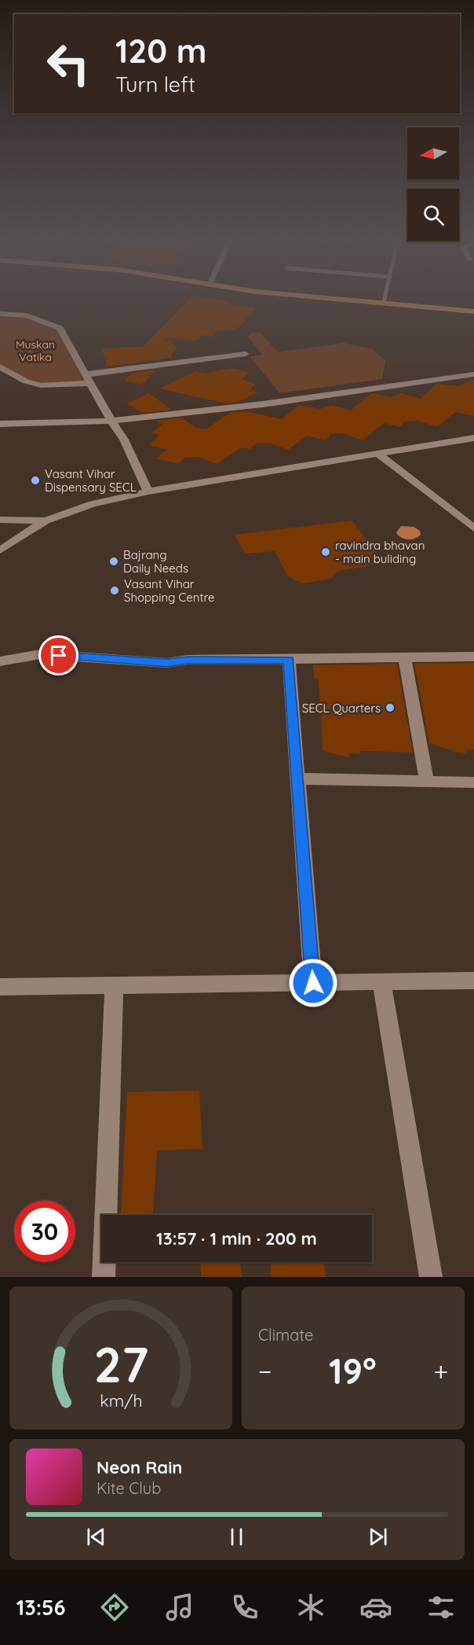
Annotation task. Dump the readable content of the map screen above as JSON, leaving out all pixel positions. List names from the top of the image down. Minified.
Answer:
{"parks":["Muskan Vatika"],"places":["Vasant Vihar Dispensary SECL","ravindra bhavan - main buliding","Bajrang Daily Needs","Vasant Vihar Shopping Centre","SECL Quarters"],"north":"left","page":{"turn":["120 m","Turn left"],"limit":"30","trip":"13:57 · 1 min · 200 m","tile":"Climate","heat":["−","19°","+"],"song":["Neon Rain","Kite Club"],"tabs":"13:56","gauge":["27","km/h"]}}
